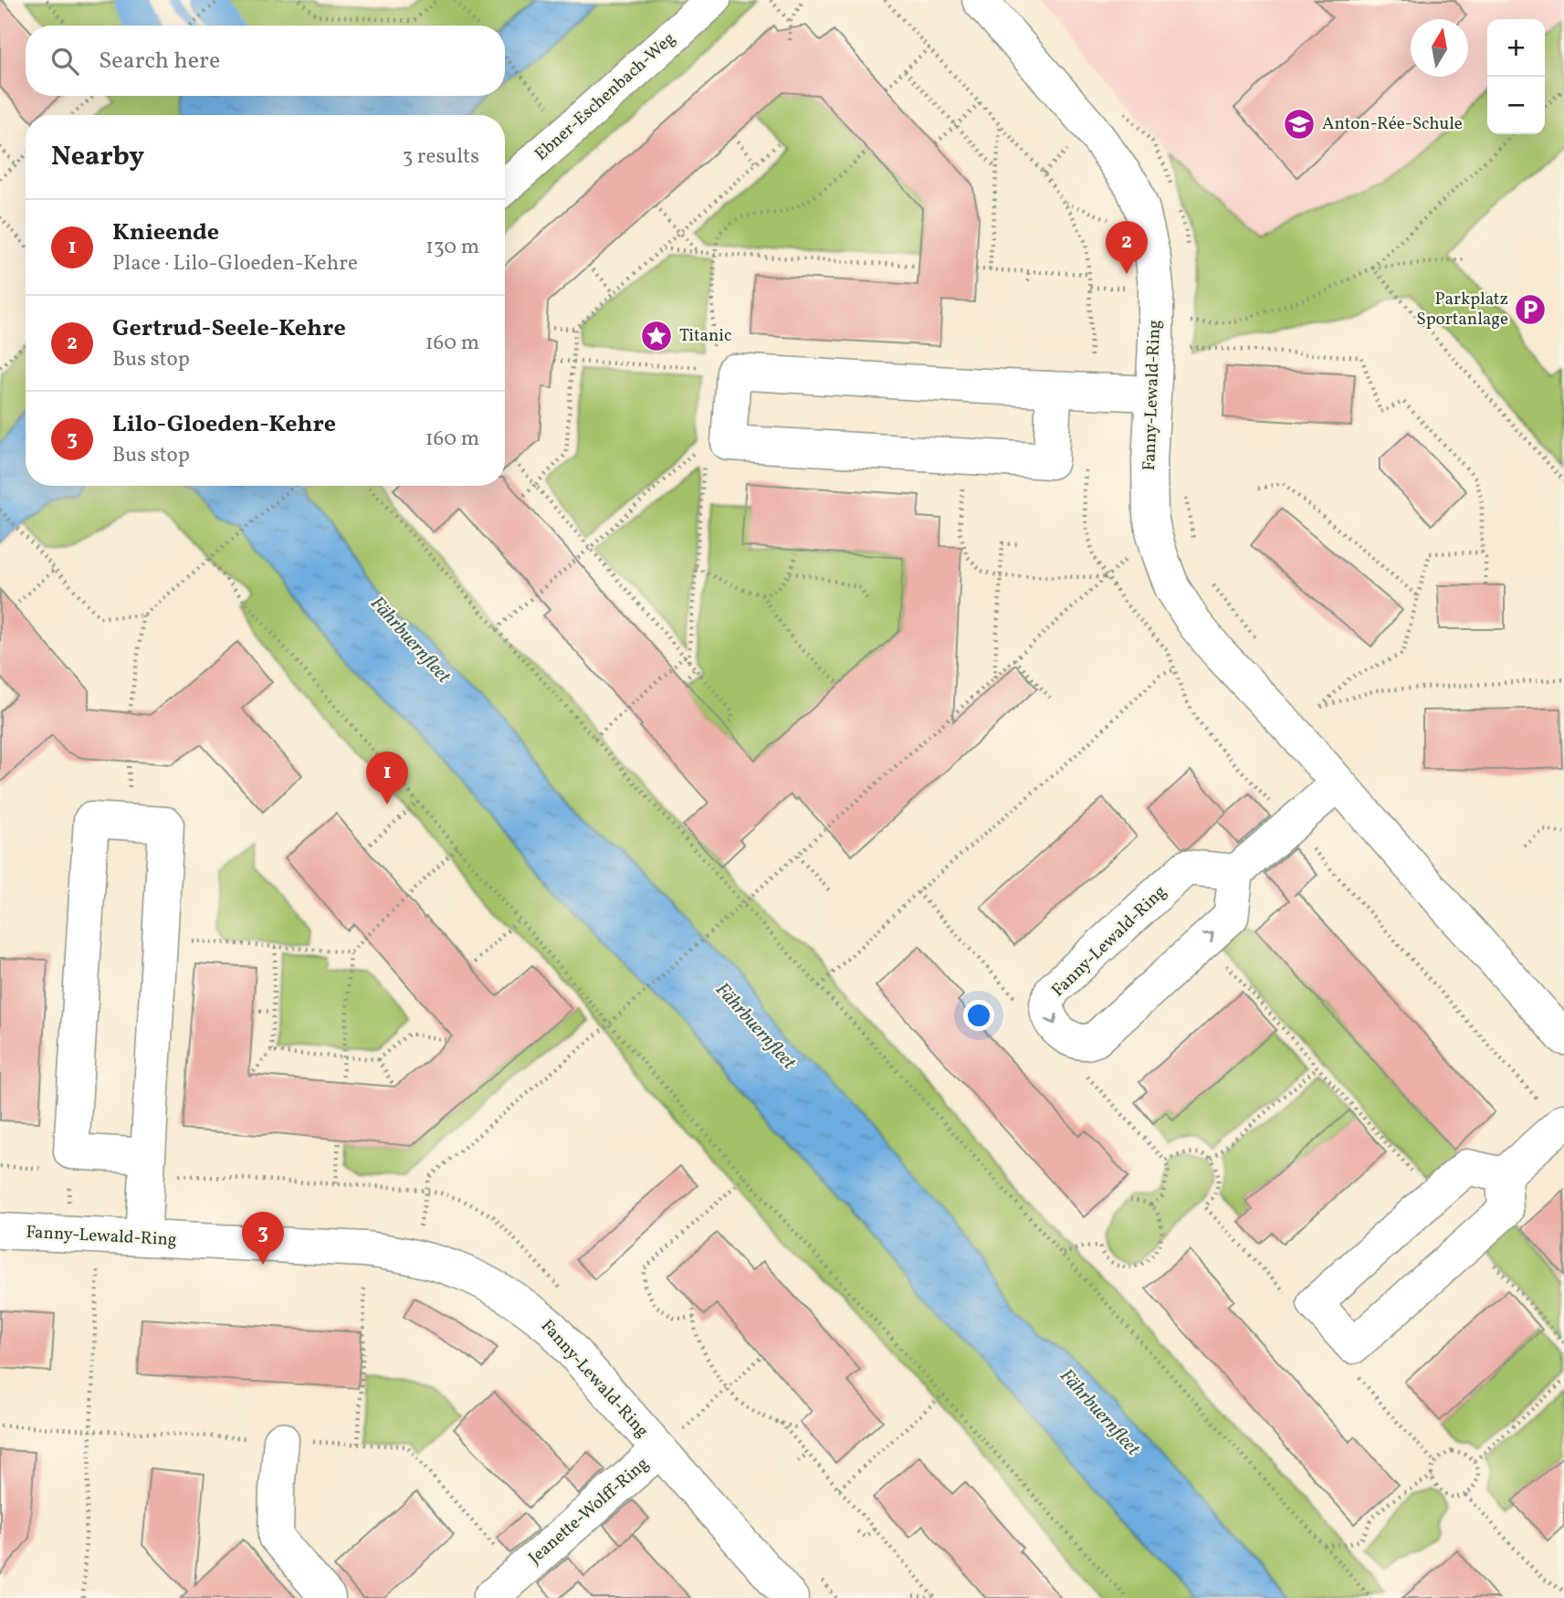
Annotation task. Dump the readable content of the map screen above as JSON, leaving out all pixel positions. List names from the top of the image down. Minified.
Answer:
{"streets":{"street":["Ebner-Eschenbach-Weg","Fanny-Lewald-Ring","Jeanette-Wolff-Ring"]},"crossings":[["Fanny-Lewald-Ring","Jeanette-Wolff-Ring"]],"water":["Fährbuernfleet"],"places":{"school or university":["Anton-Rée-Schule"],"parking":["Parkplatz Sportanlage"],"place":["Titanic"]},"north":"top","page":{"map_buttons":["+","−"],"search":"Search here","heading":["Nearby","3 results"],"list":[{"mark":"1","name":"Knieende","note":"Place · Lilo-Gloeden-Kehre","value":"130 m"},{"mark":"2","name":"Gertrud-Seele-Kehre","note":"Bus stop","value":"160 m"},{"mark":"3","name":"Lilo-Gloeden-Kehre","note":"Bus stop","value":"160 m"}],"pins":["2","1","3"]}}
